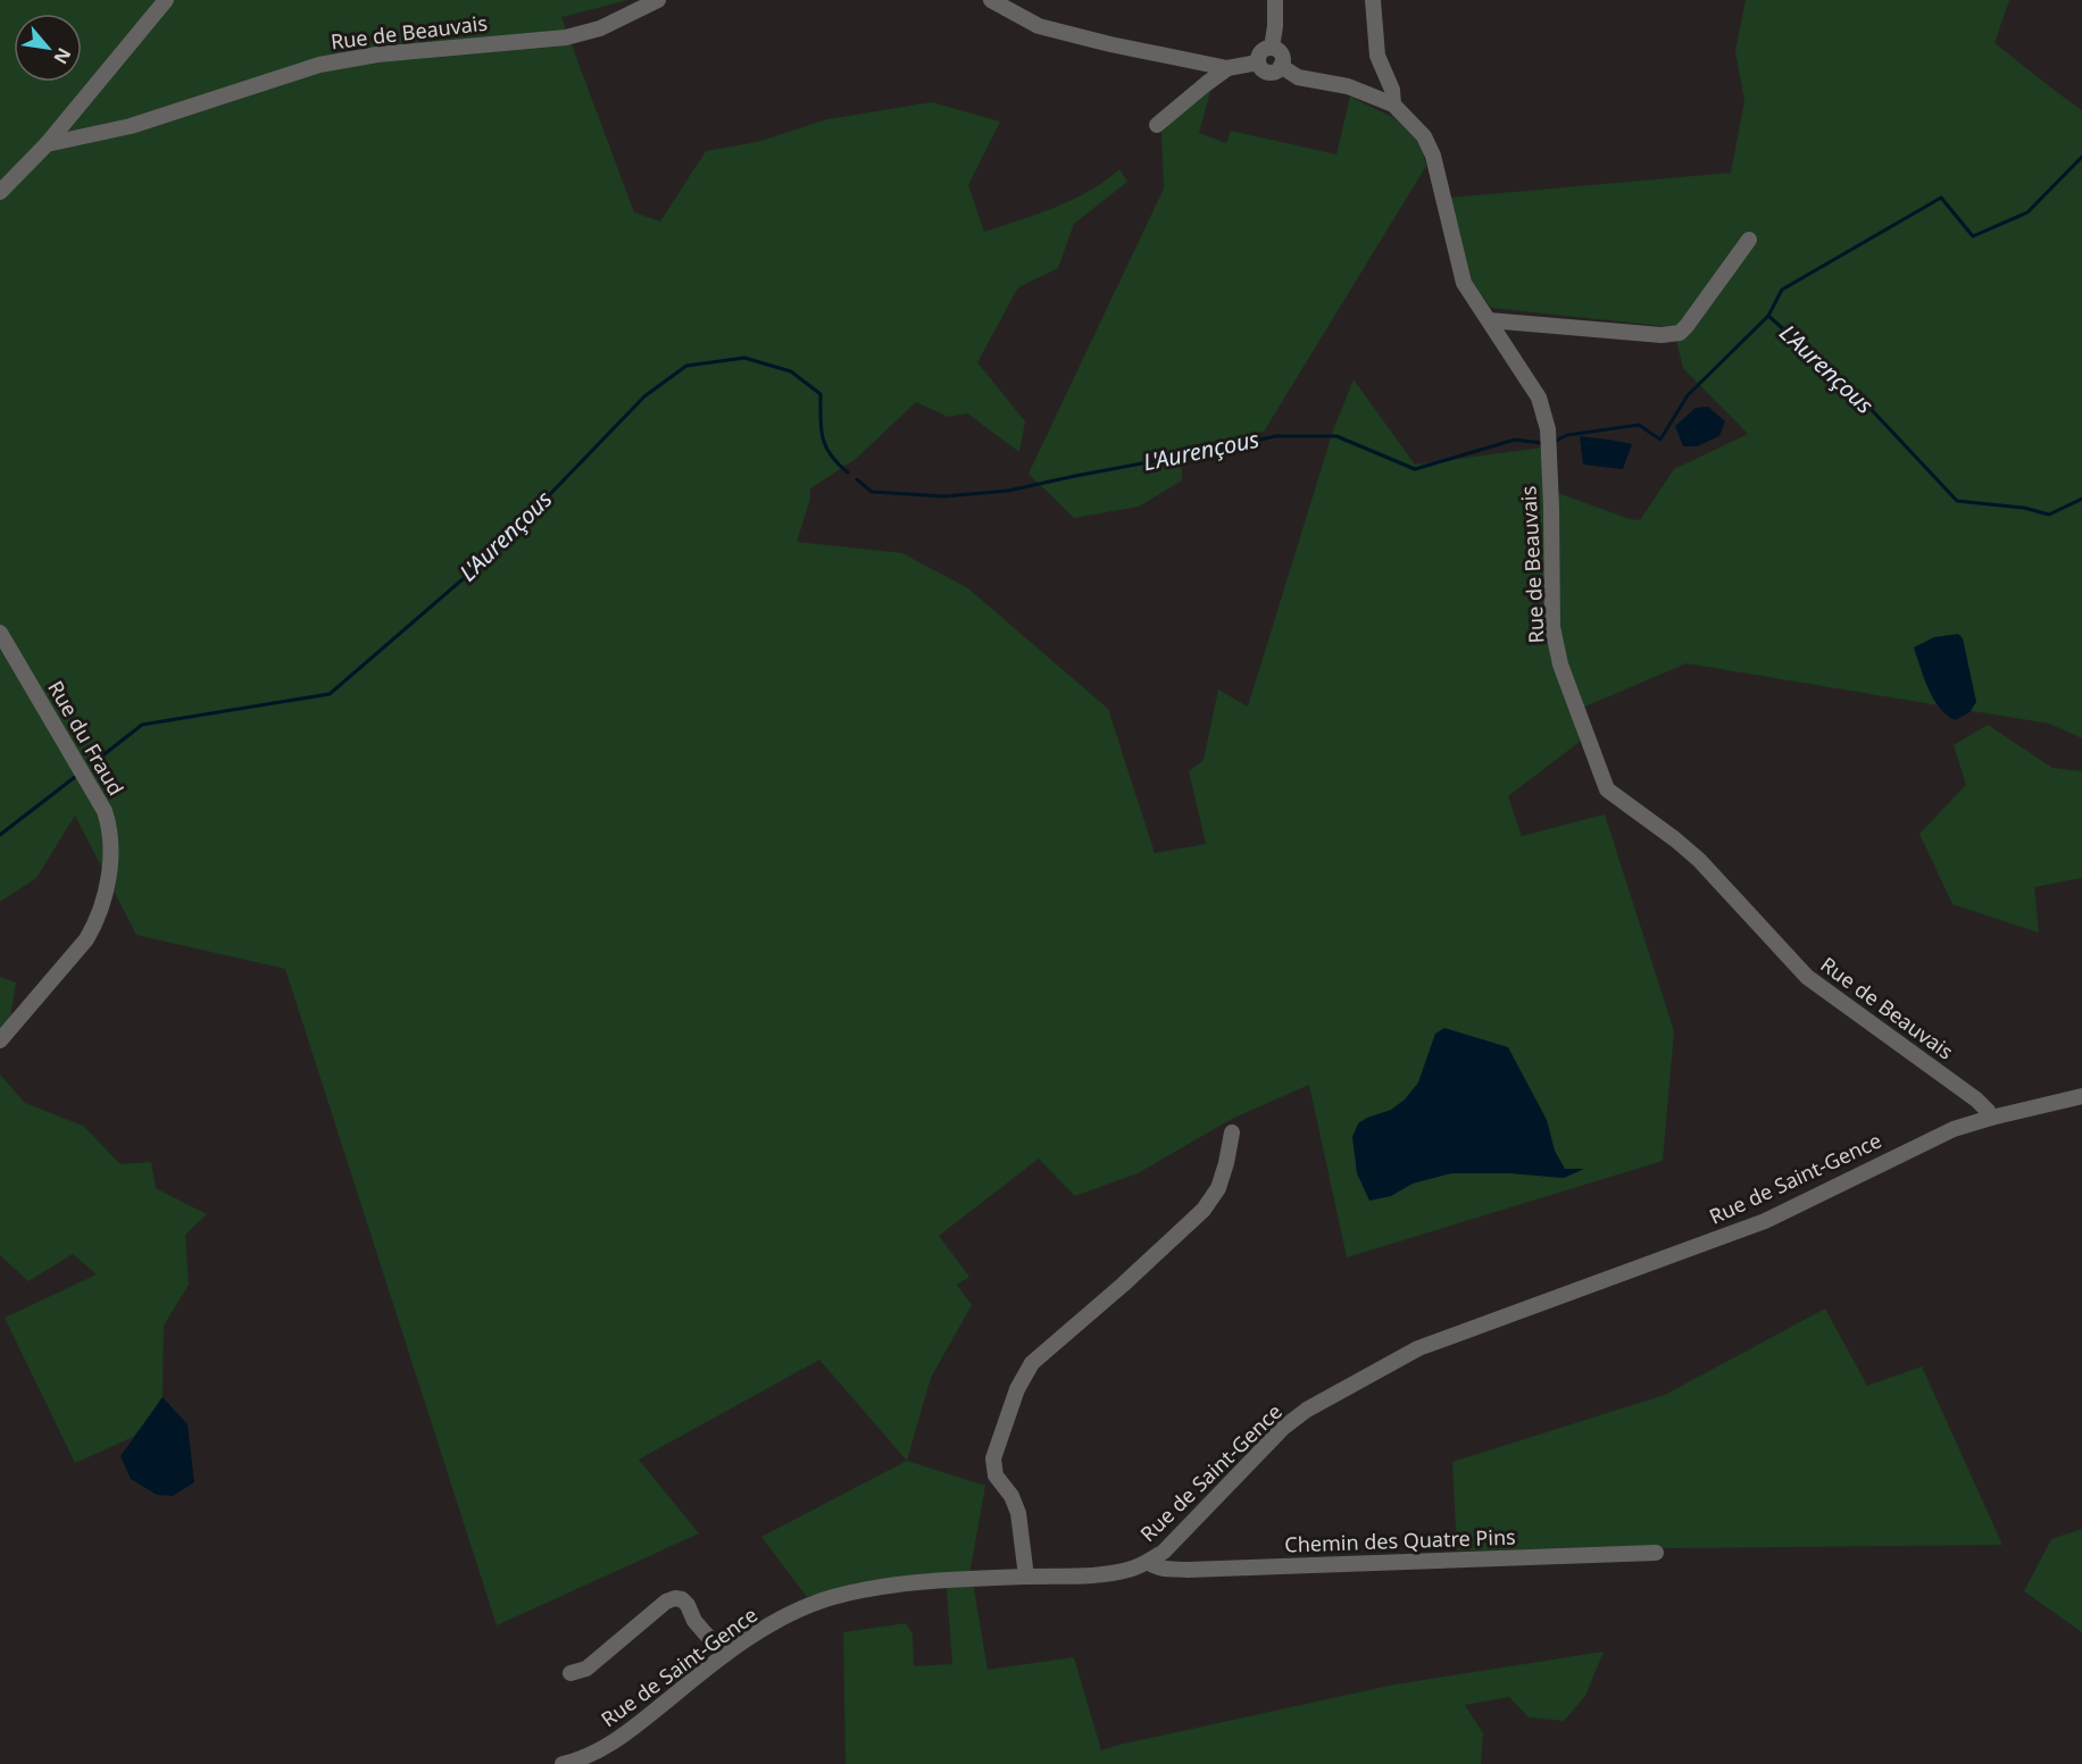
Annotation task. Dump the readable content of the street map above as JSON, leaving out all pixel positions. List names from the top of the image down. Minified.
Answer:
{"streets":{"street":["Rue de Beauvais","Rue du Fraud","Rue de Saint-Gence","Chemin des Quatre Pins"]},"crossings":[["Rue de Beauvais","Rue de Saint-Gence"],["Rue de Saint-Gence","Chemin des Quatre Pins"]],"water":["L'Aurençous"],"north":"bottom right"}
